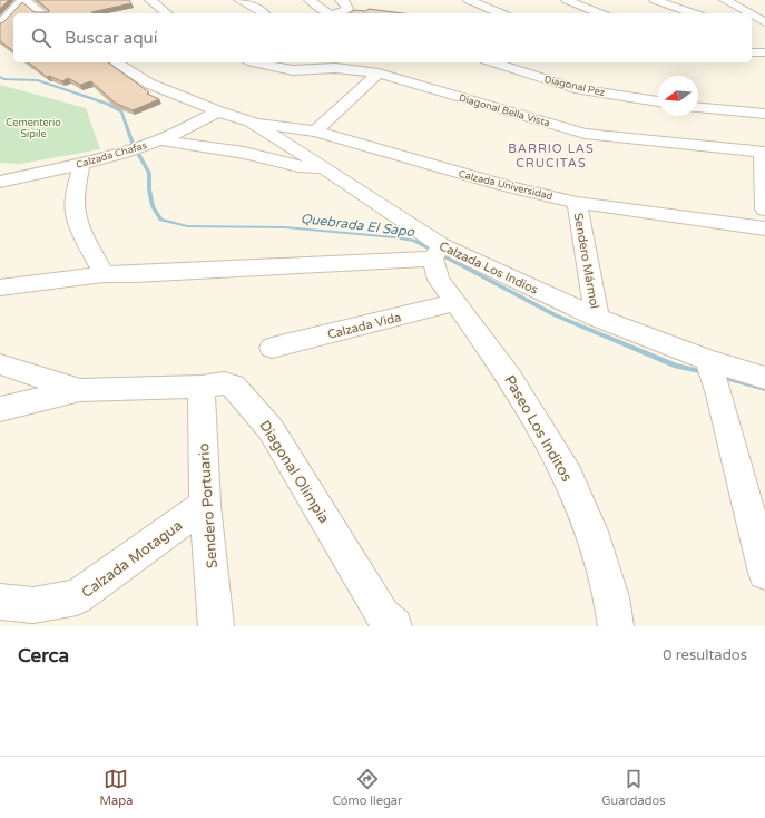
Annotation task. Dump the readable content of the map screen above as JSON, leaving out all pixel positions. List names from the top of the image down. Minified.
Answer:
{"streets":{"street":["Diagonal Pez","Diagonal Bella Vista","Calzada Chafas","Calzada Universidad","Sendero Mármol","Calzada Los Indios","Calzada Vida","Paseo Los Inditos","Diagonal Olimpia","Sendero Portuario","Calzada Motagua"]},"crossings":[["Calzada Chafas","Calzada Los Indios"],["Calzada Universidad","Sendero Mármol"],["Calzada Universidad","Calzada Los Indios"],["Sendero Mármol","Calzada Los Indios"],["Calzada Los Indios","Paseo Los Inditos"],["Calzada Vida","Paseo Los Inditos"],["Diagonal Olimpia","Sendero Portuario"],["Sendero Portuario","Calzada Motagua"]],"districts":["BARRIO LAS CRUCITAS"],"water":["Quebrada El Sapo"],"parks":["Cementerio Sipile"],"north":"left","page":{"search":"Buscar aquí","heading":["Cerca","0 resultados"],"nav":["Mapa","Cómo llegar","Guardados"]}}
